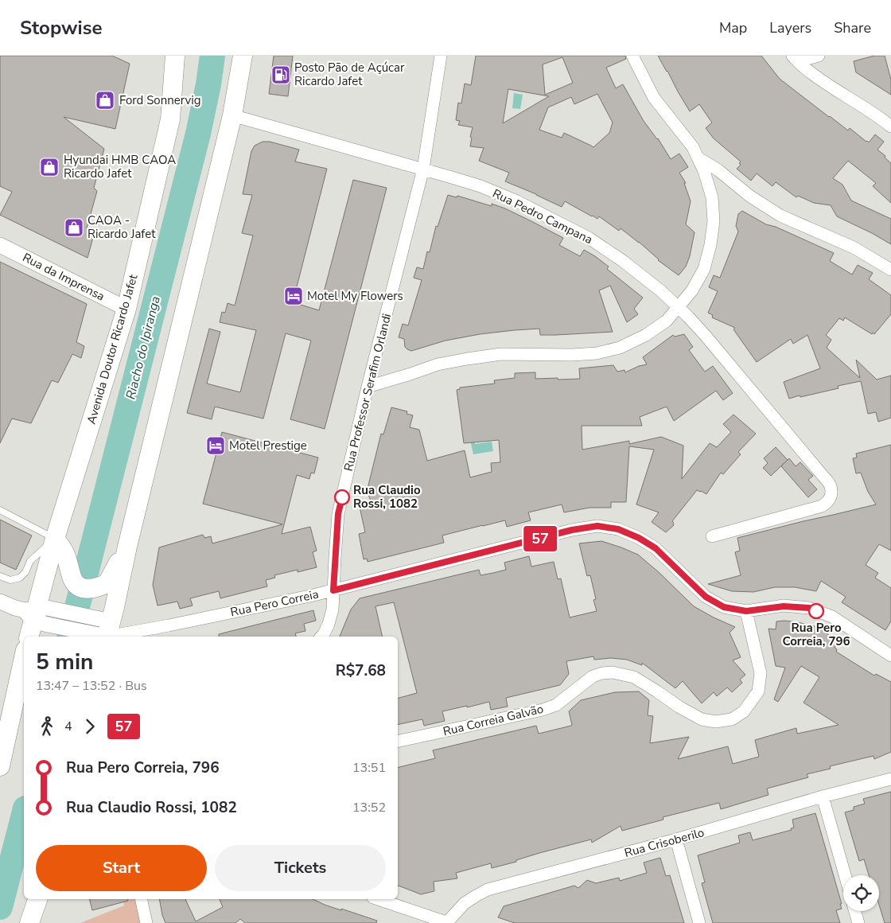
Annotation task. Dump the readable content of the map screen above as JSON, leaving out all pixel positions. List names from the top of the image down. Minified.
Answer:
{"streets":{"main road":["Avenida Doutor Ricardo Jafet"],"street":["Rua Pedro Campana","Rua da Imprensa","Rua Professor Serafim Orlandi","Rua Pero Correia","Rua Correia Galvão","Rua Crisoberilo"]},"crossings":[["Rua Pedro Campana","Rua Professor Serafim Orlandi"],["Rua da Imprensa","Avenida Doutor Ricardo Jafet"],["Rua Professor Serafim Orlandi","Rua Pero Correia"],["Rua Pero Correia","Rua Correia Galvão"]],"water":["Riacho do Ipiranga"],"places":{"fuel station":["Posto Pão de Açúcar Ricardo Jafet"],"shop":["Ford Sonnervig","Hyundai HMB CAOA Ricardo Jafet","CAOA - Ricardo Jafet"],"hotel":["Motel My Flowers","Motel Prestige"],"other":["Rua Claudio Rossi, 1082","Rua Pero Correia, 796"]},"lines":["bus line 57"],"page":{"header":"Stopwise","nav":["Map","Layers","Share"],"on_map":"57","heading":["5 min","13:47 – 13:52 · Bus","R$7.68"],"legs":["4","57"],"list":[{"name":"Rua Pero Correia, 796","value":"13:51"},{"name":"Rua Claudio Rossi, 1082","value":"13:52"}],"buttons":["Start","Tickets"]}}
